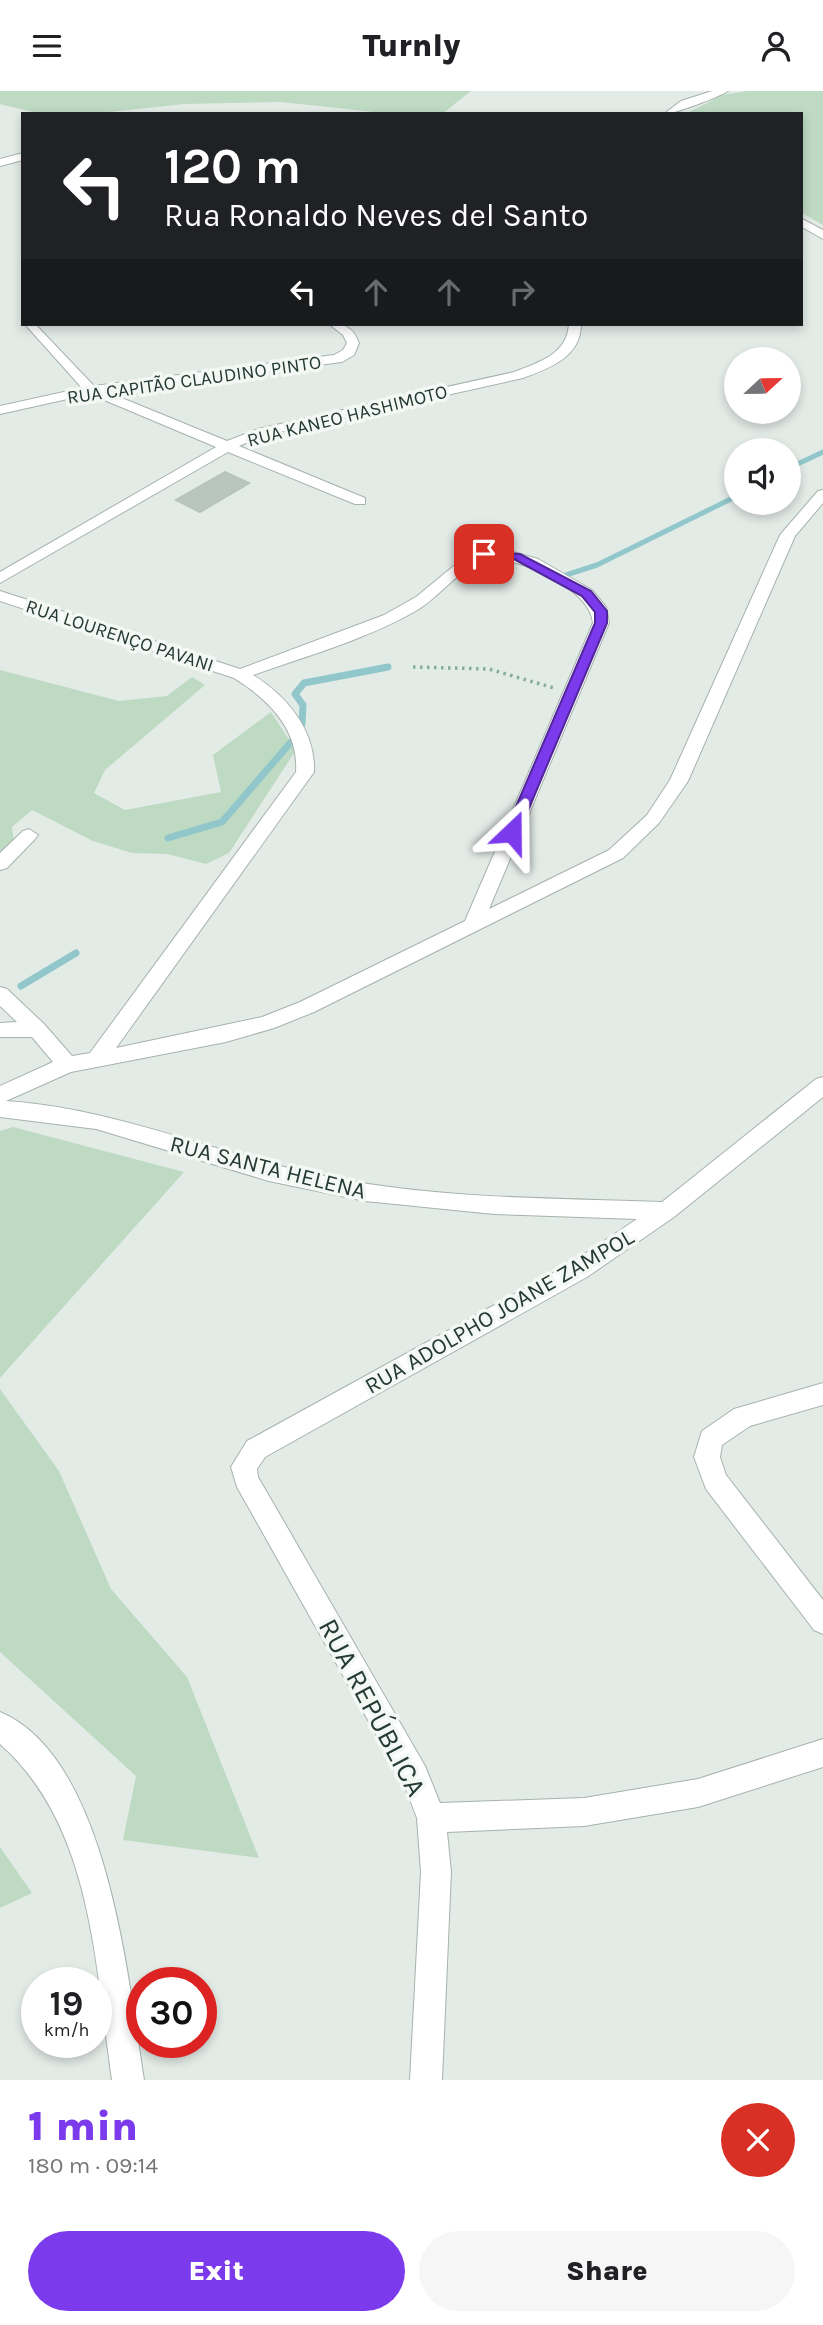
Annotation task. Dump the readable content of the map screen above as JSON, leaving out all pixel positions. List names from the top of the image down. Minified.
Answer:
{"streets":{"street":["RUA CAPITÃO CLAUDINO PINTO","RUA KANEO HASHIMOTO","RUA LOURENÇO PAVANI","RUA SANTA HELENA","RUA ADOLPHO JOANE ZAMPOL","RUA REPÚBLICA"]},"crossings":[["RUA SANTA HELENA","RUA ADOLPHO JOANE ZAMPOL"],["RUA ADOLPHO JOANE ZAMPOL","RUA REPÚBLICA"]],"north":"right","page":{"header":"Turnly","turn":["120 m","Rua Ronaldo Neves del Santo"],"speed":"19 km/h","limit":"30","heading":["1 min","180 m · 09:14"],"buttons":["Exit","Share"]}}
